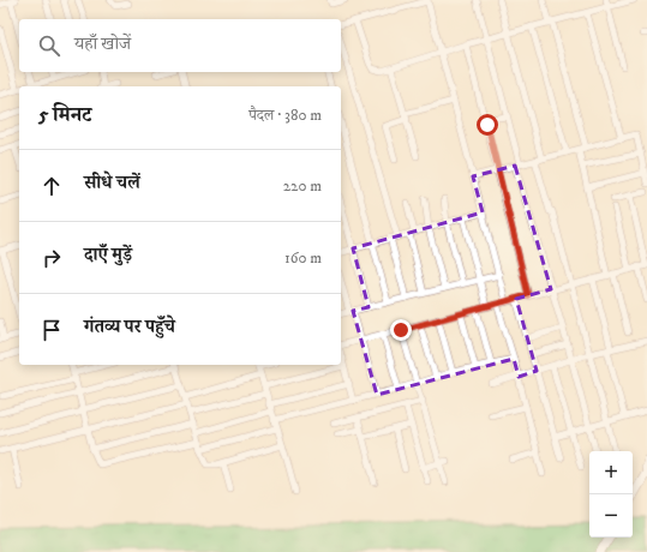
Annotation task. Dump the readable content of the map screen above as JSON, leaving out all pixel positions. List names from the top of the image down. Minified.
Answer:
{"page":{"search":"यहाँ खोजें","heading":["5 मिनट","पैदल · 380 m"],"list":[["सीधे चलें","220 m"],["दाएँ मुड़ें","160 m"],"गंतव्य पर पहुँचे"],"map_buttons":["+","−"]}}
